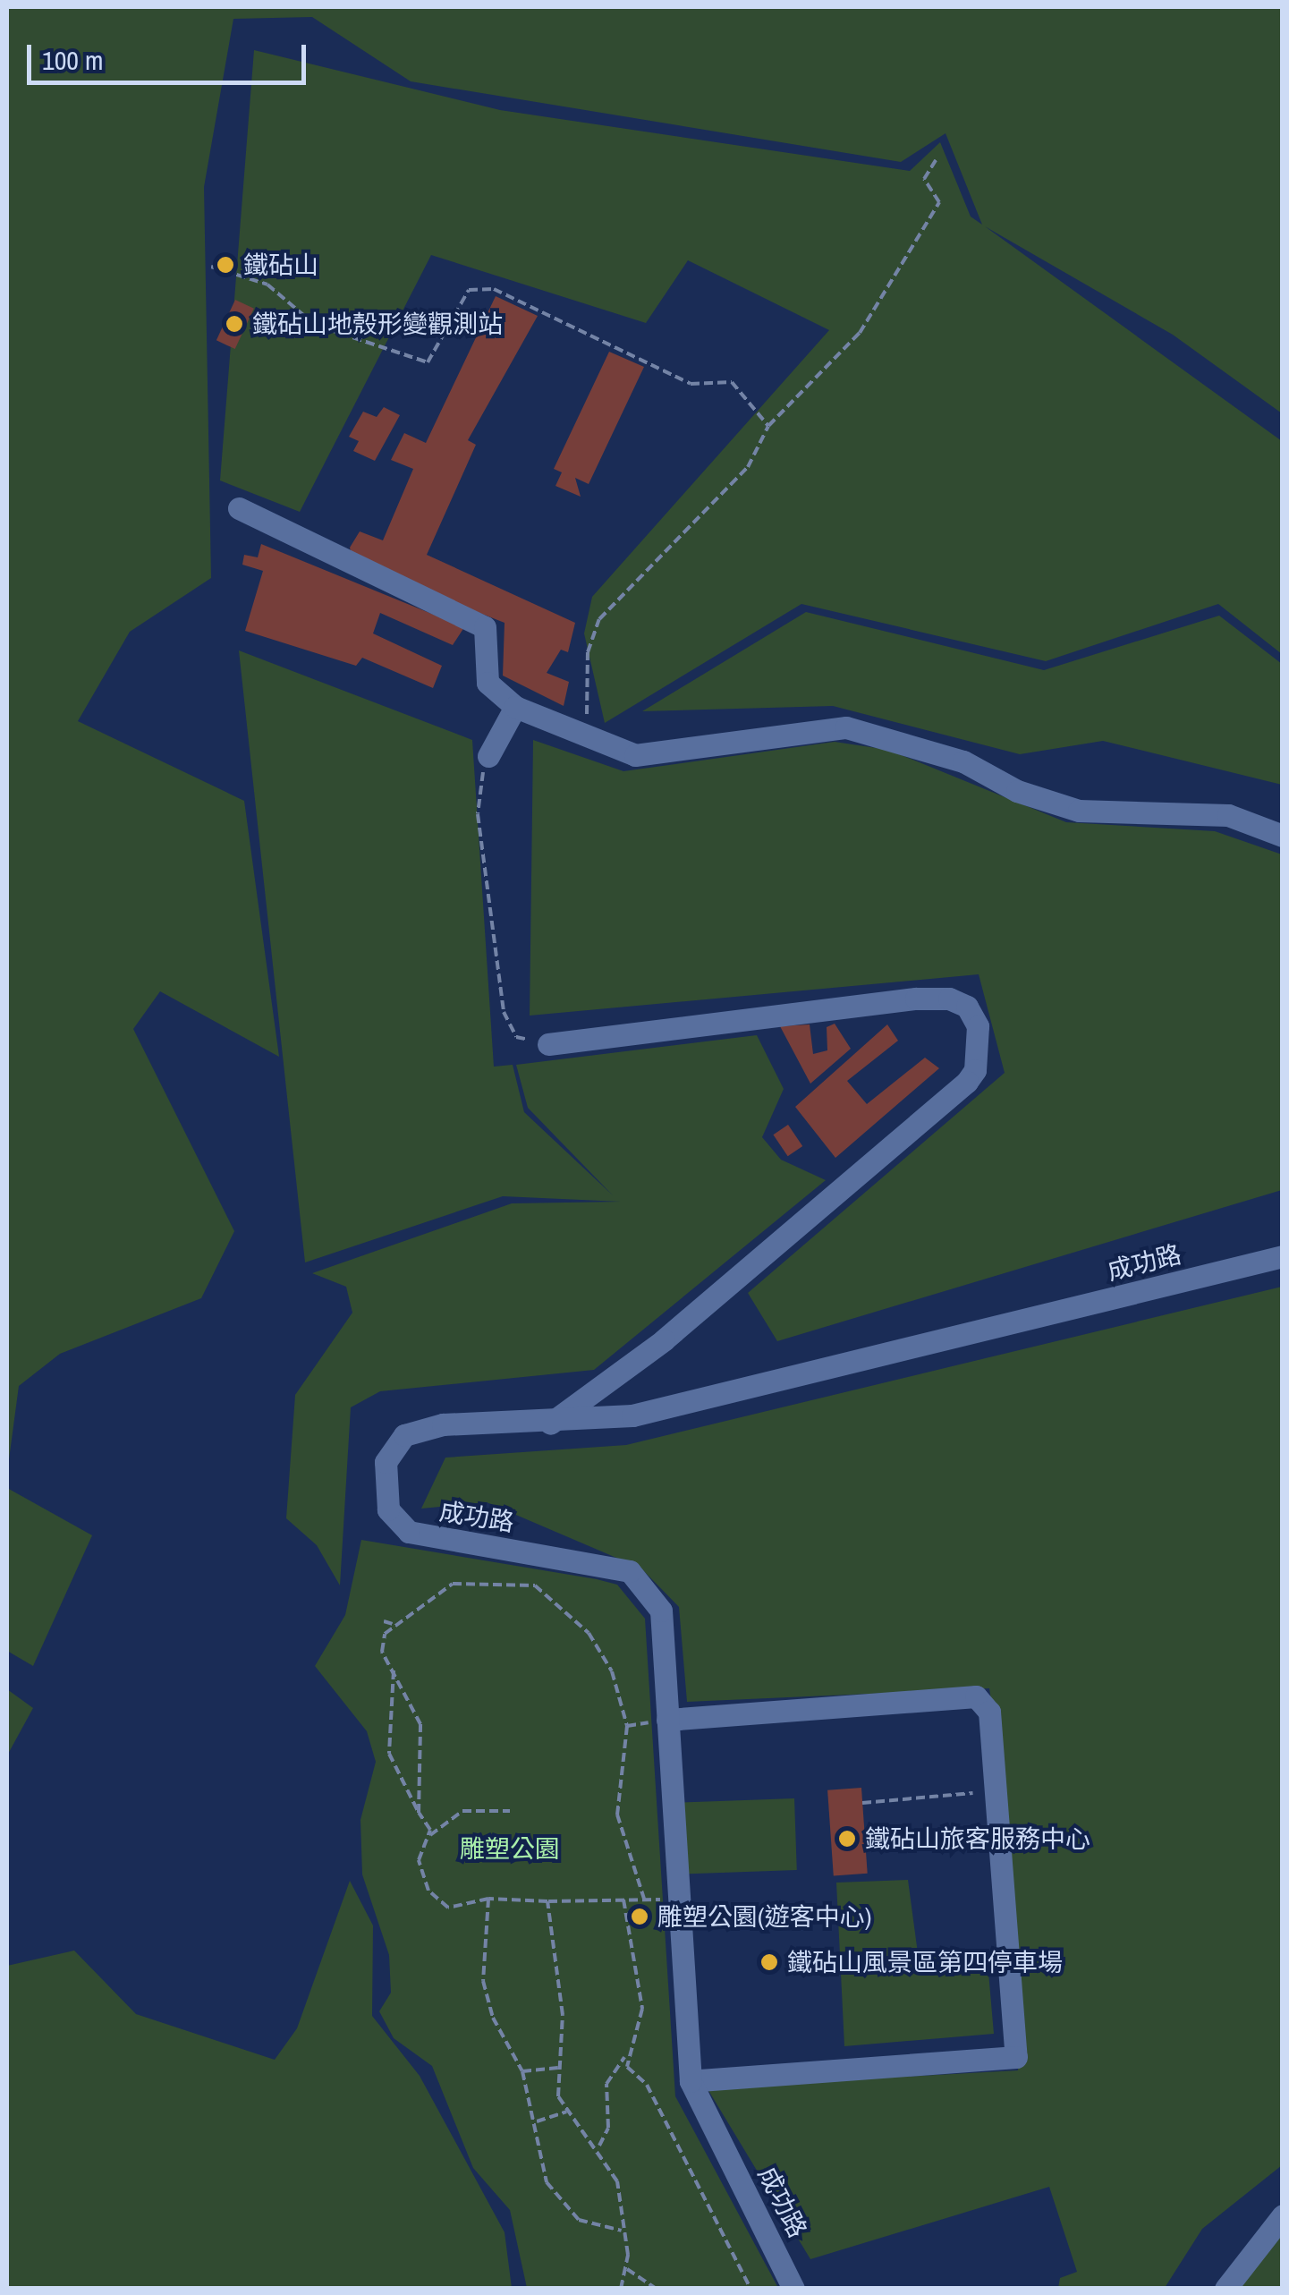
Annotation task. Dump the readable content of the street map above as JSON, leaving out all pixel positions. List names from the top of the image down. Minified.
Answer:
{"streets":{"street":["成功路"]},"parks":["雕塑公園"],"places":["鐵砧山","鐵砧山地殼形變觀測站","鐵砧山旅客服務中心","雕塑公園(遊客中心)","鐵砧山風景區第四停車場"],"scale_bar":"100 m"}
